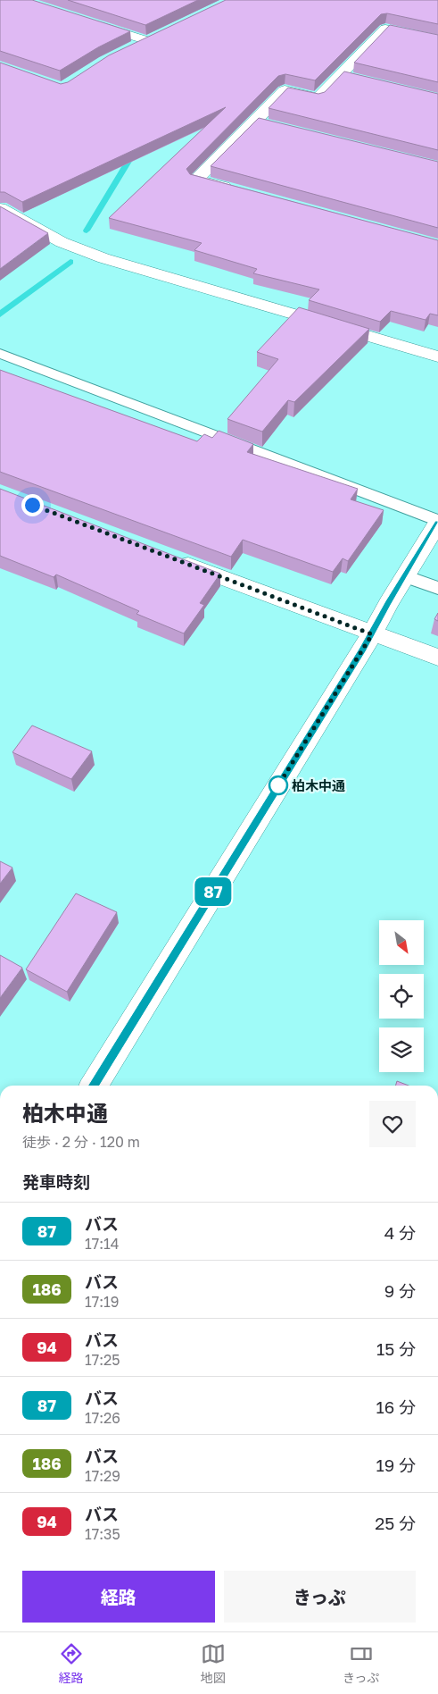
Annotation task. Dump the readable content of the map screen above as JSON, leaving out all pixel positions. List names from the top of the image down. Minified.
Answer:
{"places":["柏木中通"],"lines":["bus line 87"],"north":"bottom right","page":{"on_map":"87","heading":[["柏木中通","徒歩 · 2 分 · 120 m"],"発車時刻"],"list":[{"mark":"87","name":"バス","note":"17:14","value":"4 分"},{"mark":"186","name":"バス","note":"17:19","value":"9 分"},{"mark":"94","name":"バス","note":"17:25","value":"15 分"},{"mark":"87","name":"バス","note":"17:26","value":"16 分"},{"mark":"186","name":"バス","note":"17:29","value":"19 分"},{"mark":"94","name":"バス","note":"17:35","value":"25 分"}],"buttons":["経路","きっぷ"],"tabs":["経路","地図","きっぷ"]}}
